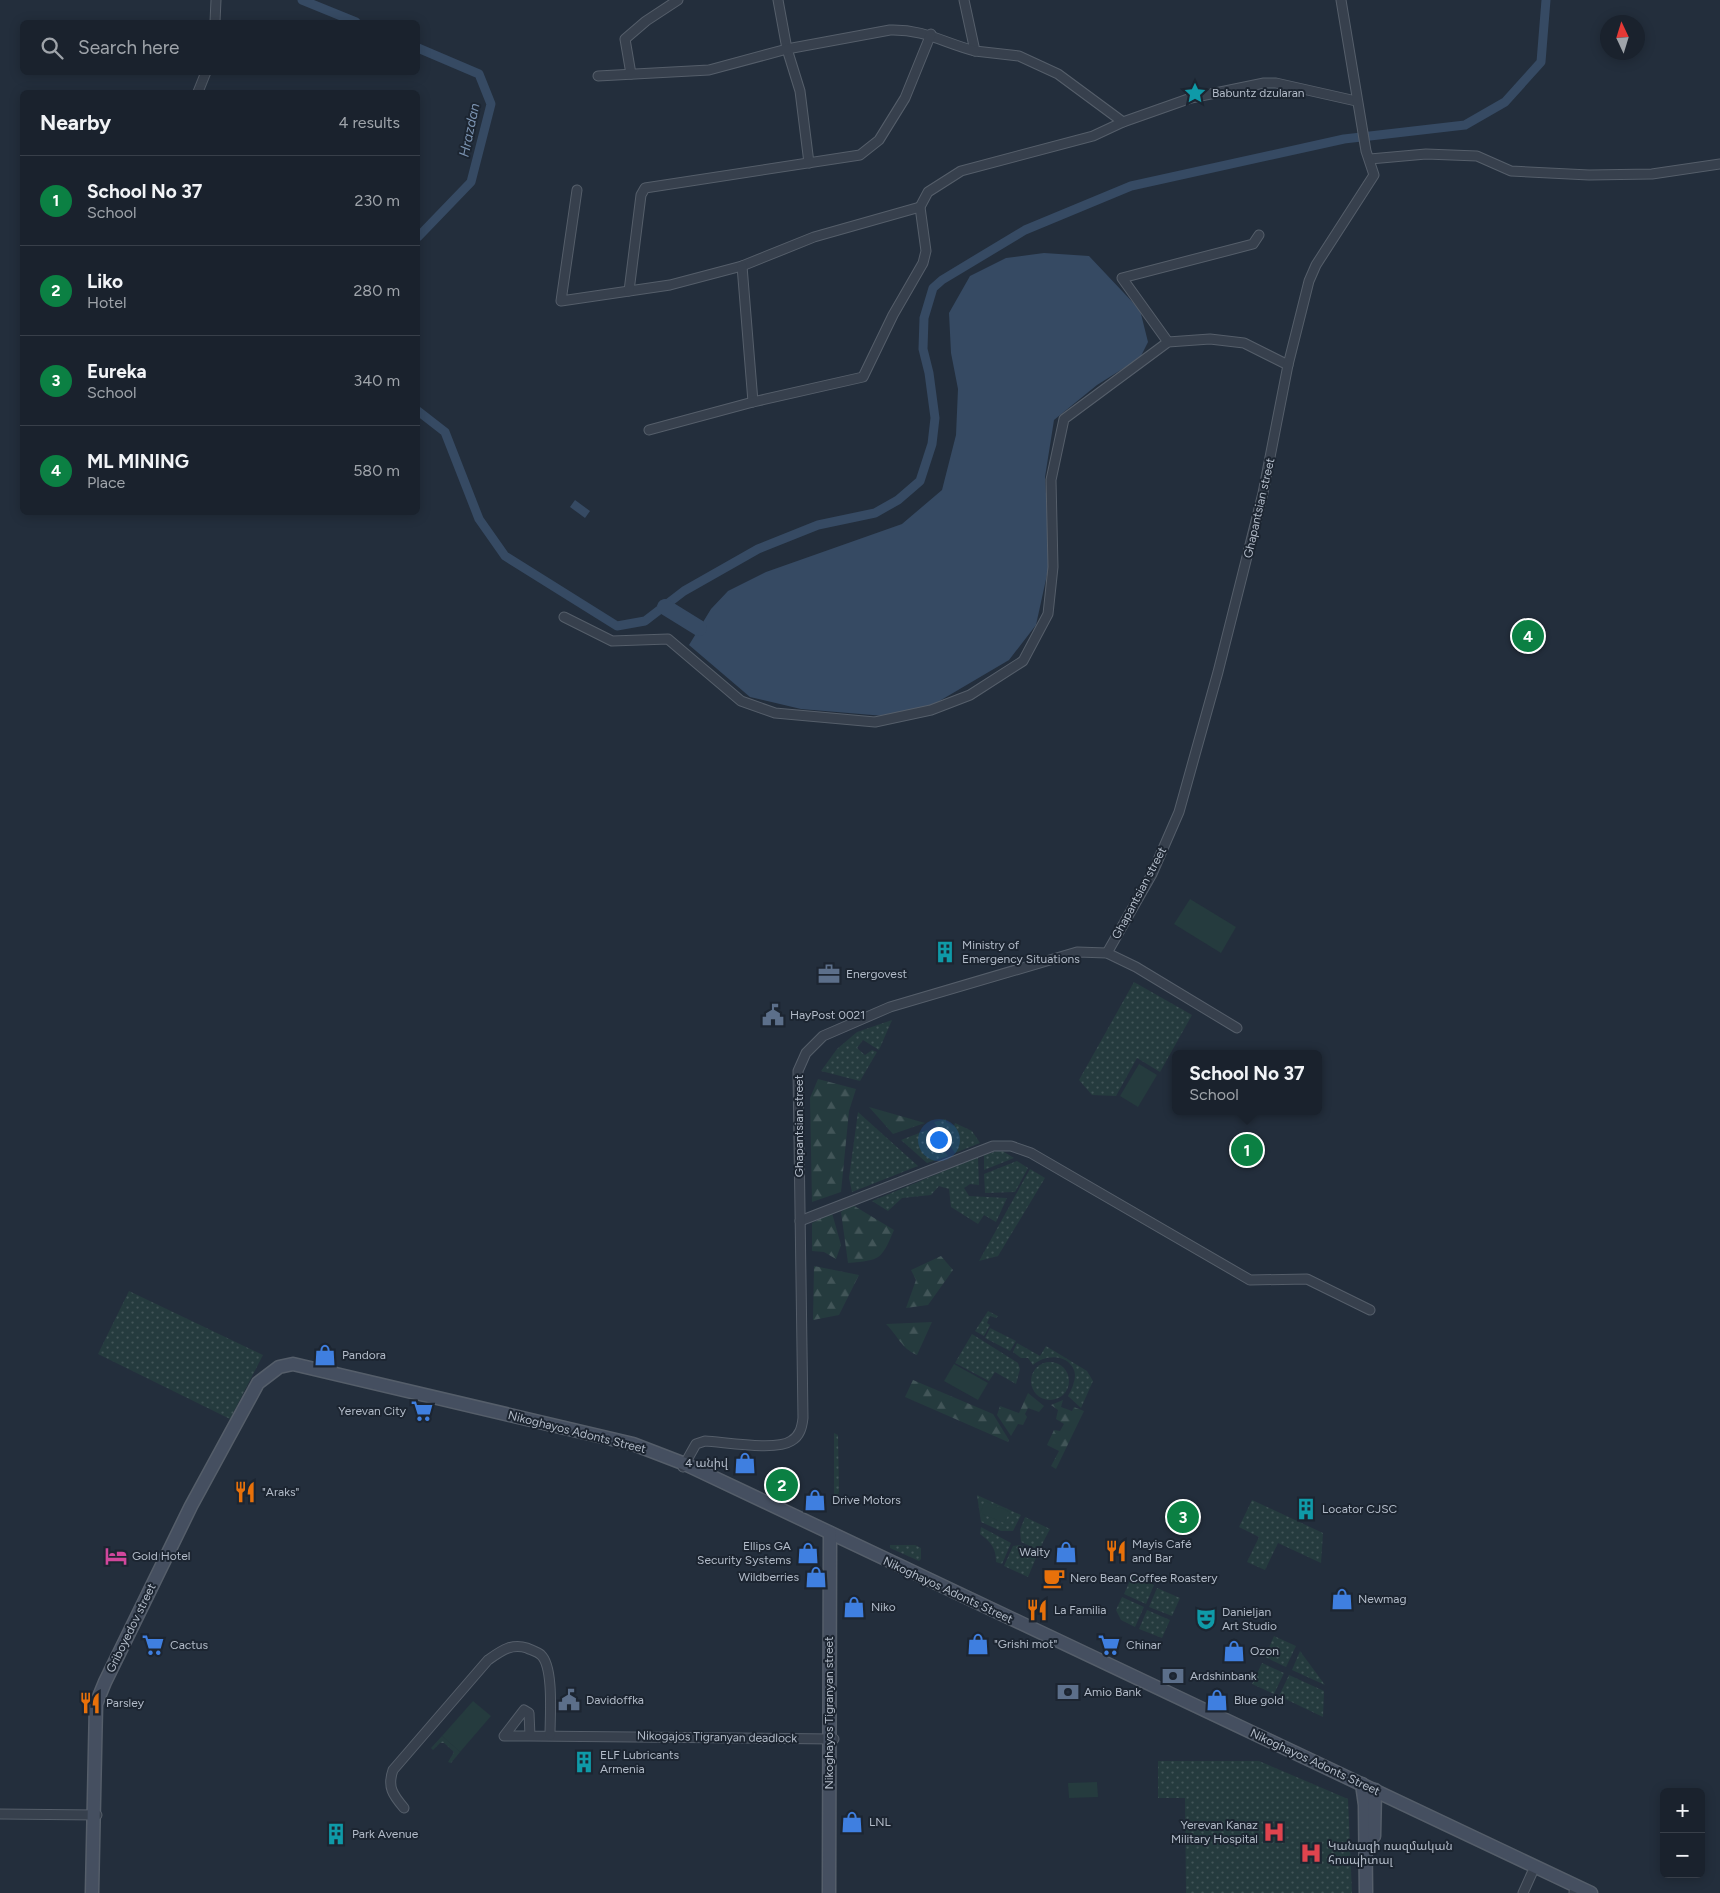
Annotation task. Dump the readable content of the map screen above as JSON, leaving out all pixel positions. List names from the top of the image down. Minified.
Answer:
{"streets":{"street":["Ghapantsian street","Nikoghayos Adonts Street","Griboyedov street","Nikoghayos Tigranyan street","Nikogajos Tigranyan deadlock"]},"crossings":[["Ghapantsian street","Nikoghayos Adonts Street"],["Nikoghayos Adonts Street","Griboyedov street"],["Nikoghayos Adonts Street","Nikoghayos Tigranyan street"],["Nikoghayos Tigranyan street","Nikogajos Tigranyan deadlock"]],"water":["Hrazdan"],"places":{"place":["Babuntz dzularan"],"building":["Ministry of Emergency Situations","Locator CJSC","ELF Lubricants Armenia","Park Avenue"],"office":["Energovest"],"public building":["HayPost 0021","Davidoffka"],"shop":["Pandora","4 անիվ","Drive Motors","Walty","Ellips GA Security Systems","Wildberries","Newmag","Niko","\"Grishi mot\"","Ozon","Blue gold","LNL"],"supermarket":["Yerevan City","Cactus","Chinar"],"restaurant":["\"Araks\"","Mayis Café and Bar","La Familia","Parsley"],"hotel":["Gold Hotel"],"cafe":["Nero Bean Coffee Roastery"],"theatre":["Danieljan Art Studio"],"bank":["Ardshinbank","Amio Bank"],"hospital":["Yerevan Kanaz Military Hospital","Կանազի ռազմական հոսպիտալ"]},"north":"top","page":{"search":"Search here","heading":["Nearby","4 results"],"list":[{"mark":"1","name":"School No 37","note":"School","value":"230 m"},{"mark":"2","name":"Liko","note":"Hotel","value":"280 m"},{"mark":"3","name":"Eureka","note":"School","value":"340 m"},{"mark":"4","name":"ML MINING","note":"Place","value":"580 m"}],"pins":["4","1","2","3"],"popup":["School No 37","School"],"map_buttons":["+","−"]}}
